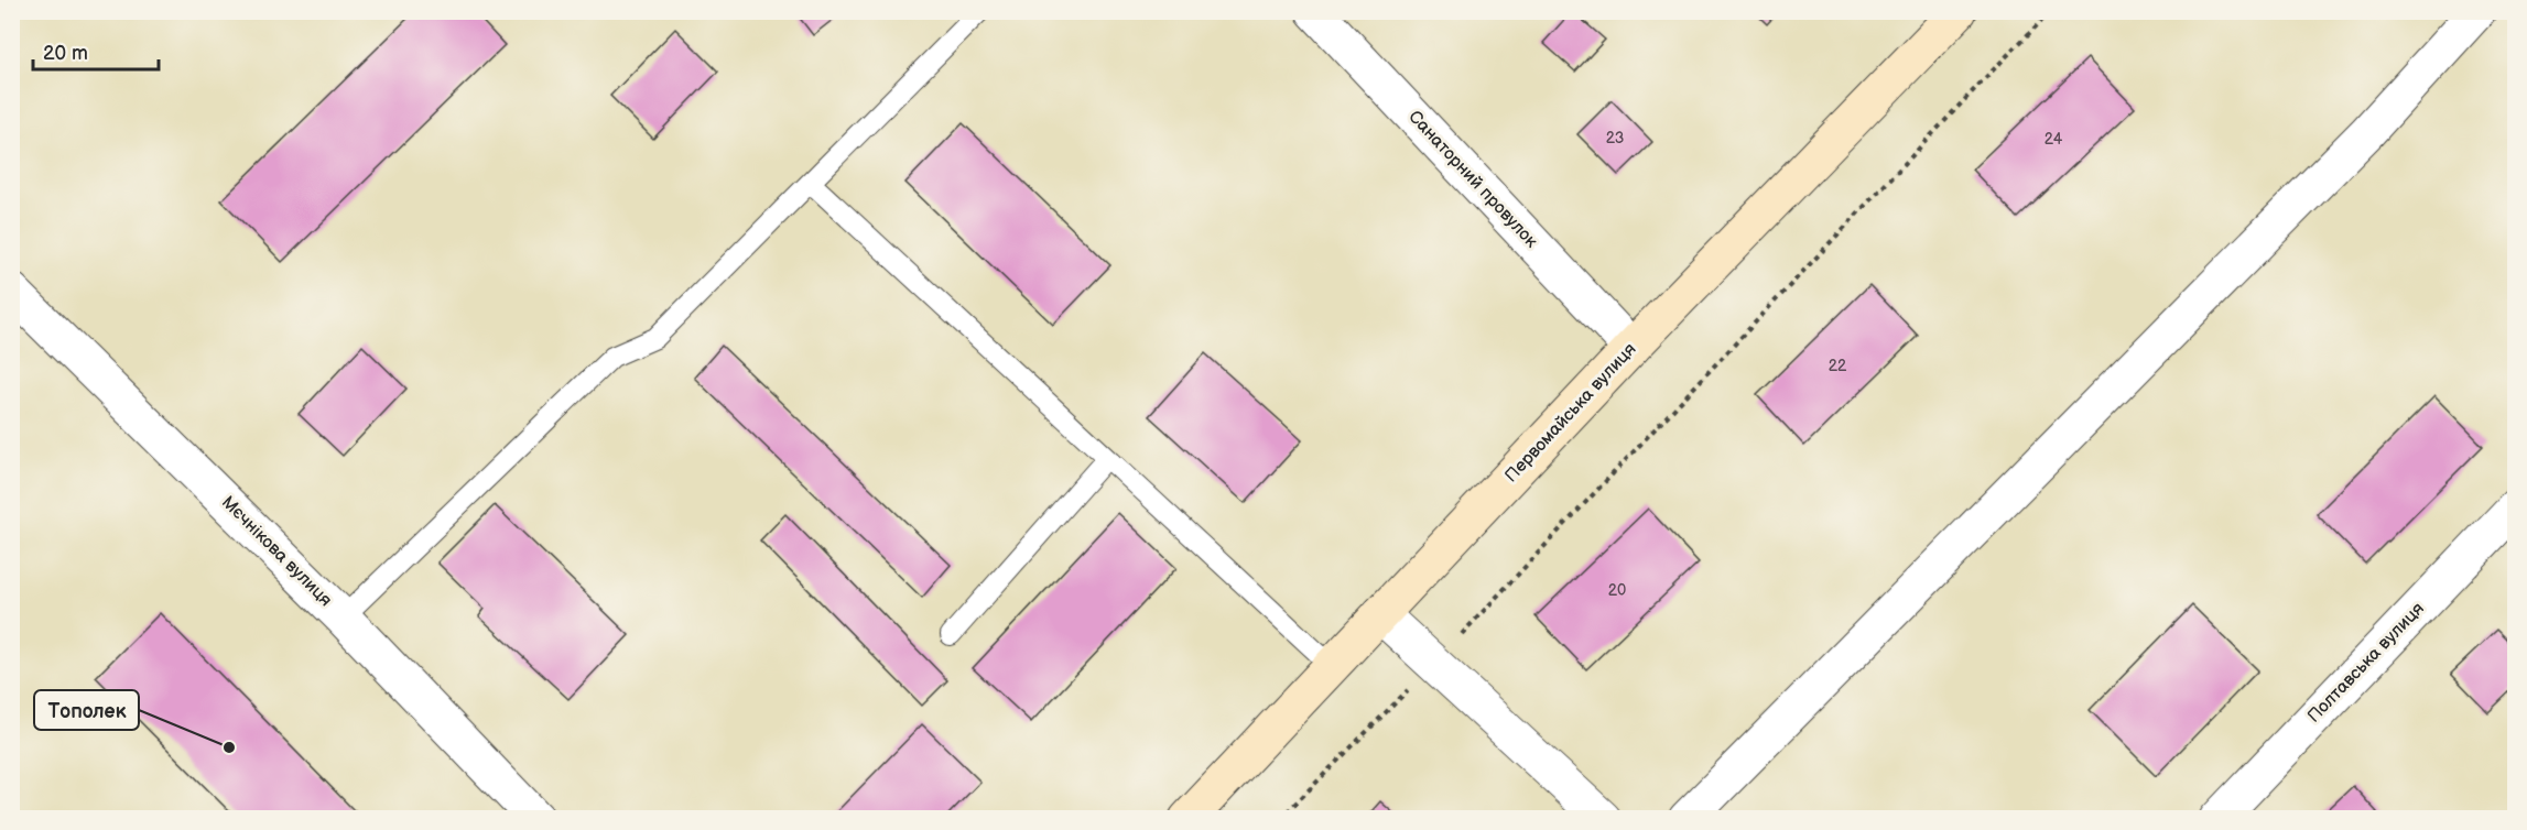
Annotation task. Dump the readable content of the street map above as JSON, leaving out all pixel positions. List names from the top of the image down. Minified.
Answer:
{"streets":{"main road":["Первомайська вулиця"],"street":["Санаторний провулок","Мєчнікова вулиця","Полтавська вулиця"]},"crossings":[["Санаторний провулок","Первомайська вулиця"]],"places":["Тополек"],"house_numbers":["23","24","22","20"],"scale_bar":"20 m"}
